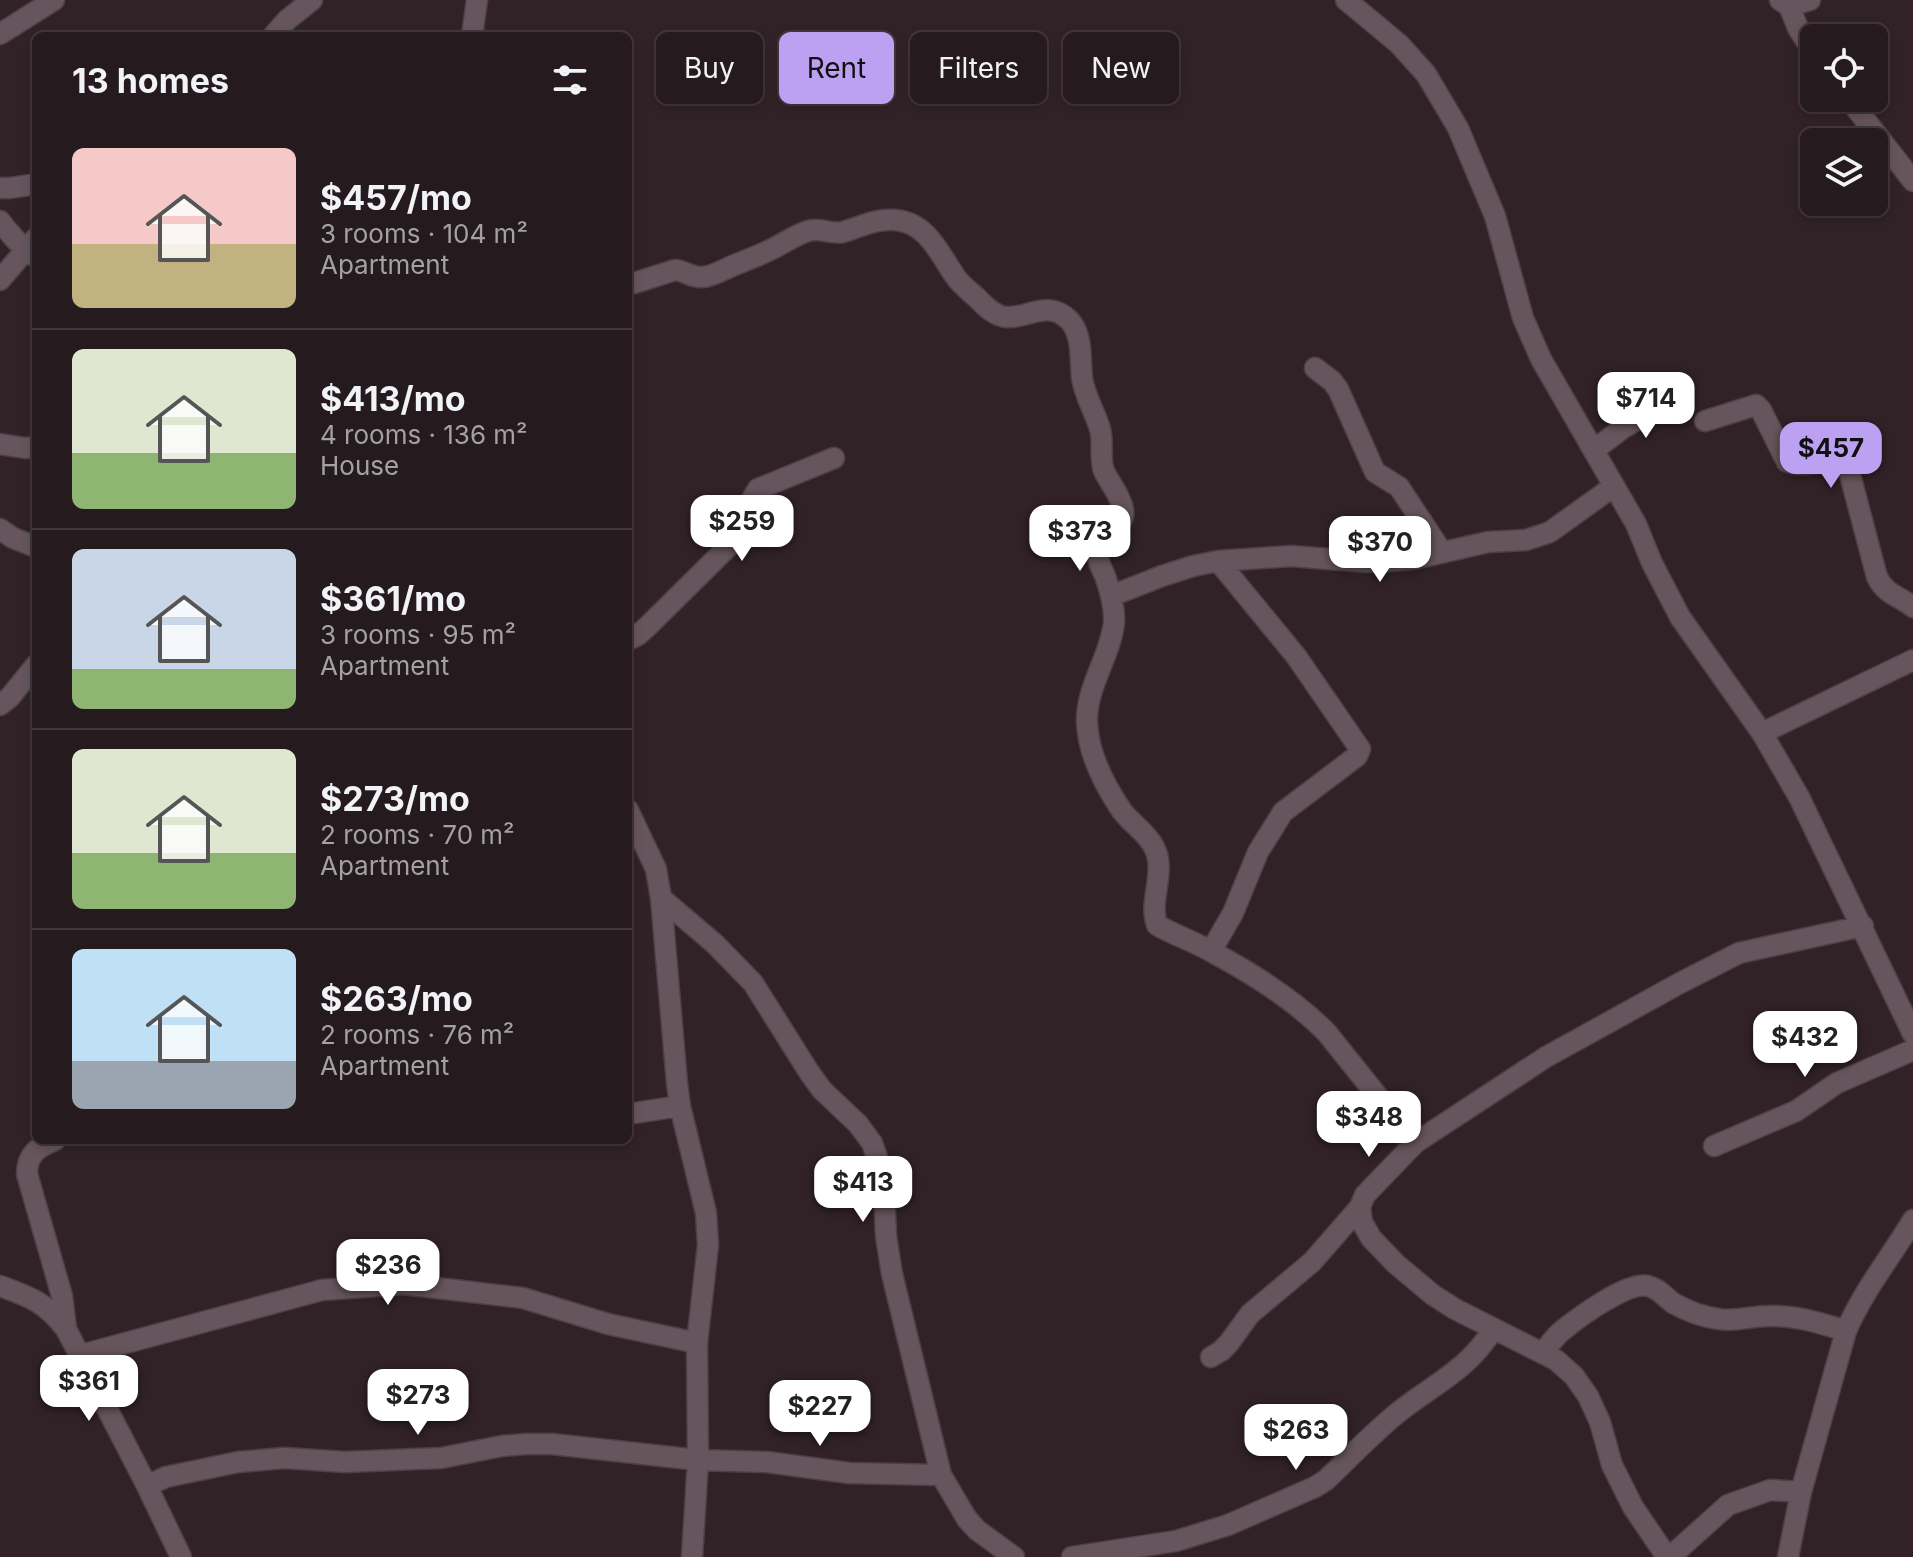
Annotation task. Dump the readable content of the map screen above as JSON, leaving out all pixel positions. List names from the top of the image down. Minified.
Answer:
{"page":{"chip":["Buy","Rent","Filters","New"],"heading":"13 homes","list":[{"name":"$457/mo","note":"3 rooms · 104 m² · Apartment"},{"name":"$413/mo","note":"4 rooms · 136 m² · House"},{"name":"$361/mo","note":"3 rooms · 95 m² · Apartment"},{"name":"$273/mo","note":"2 rooms · 70 m² · Apartment"},{"name":"$263/mo","note":"2 rooms · 76 m² · Apartment"}],"price":["$714","$457","$259","$373","$370","$432","$348","$413","$236","$361","$273","$227","$263"]}}
